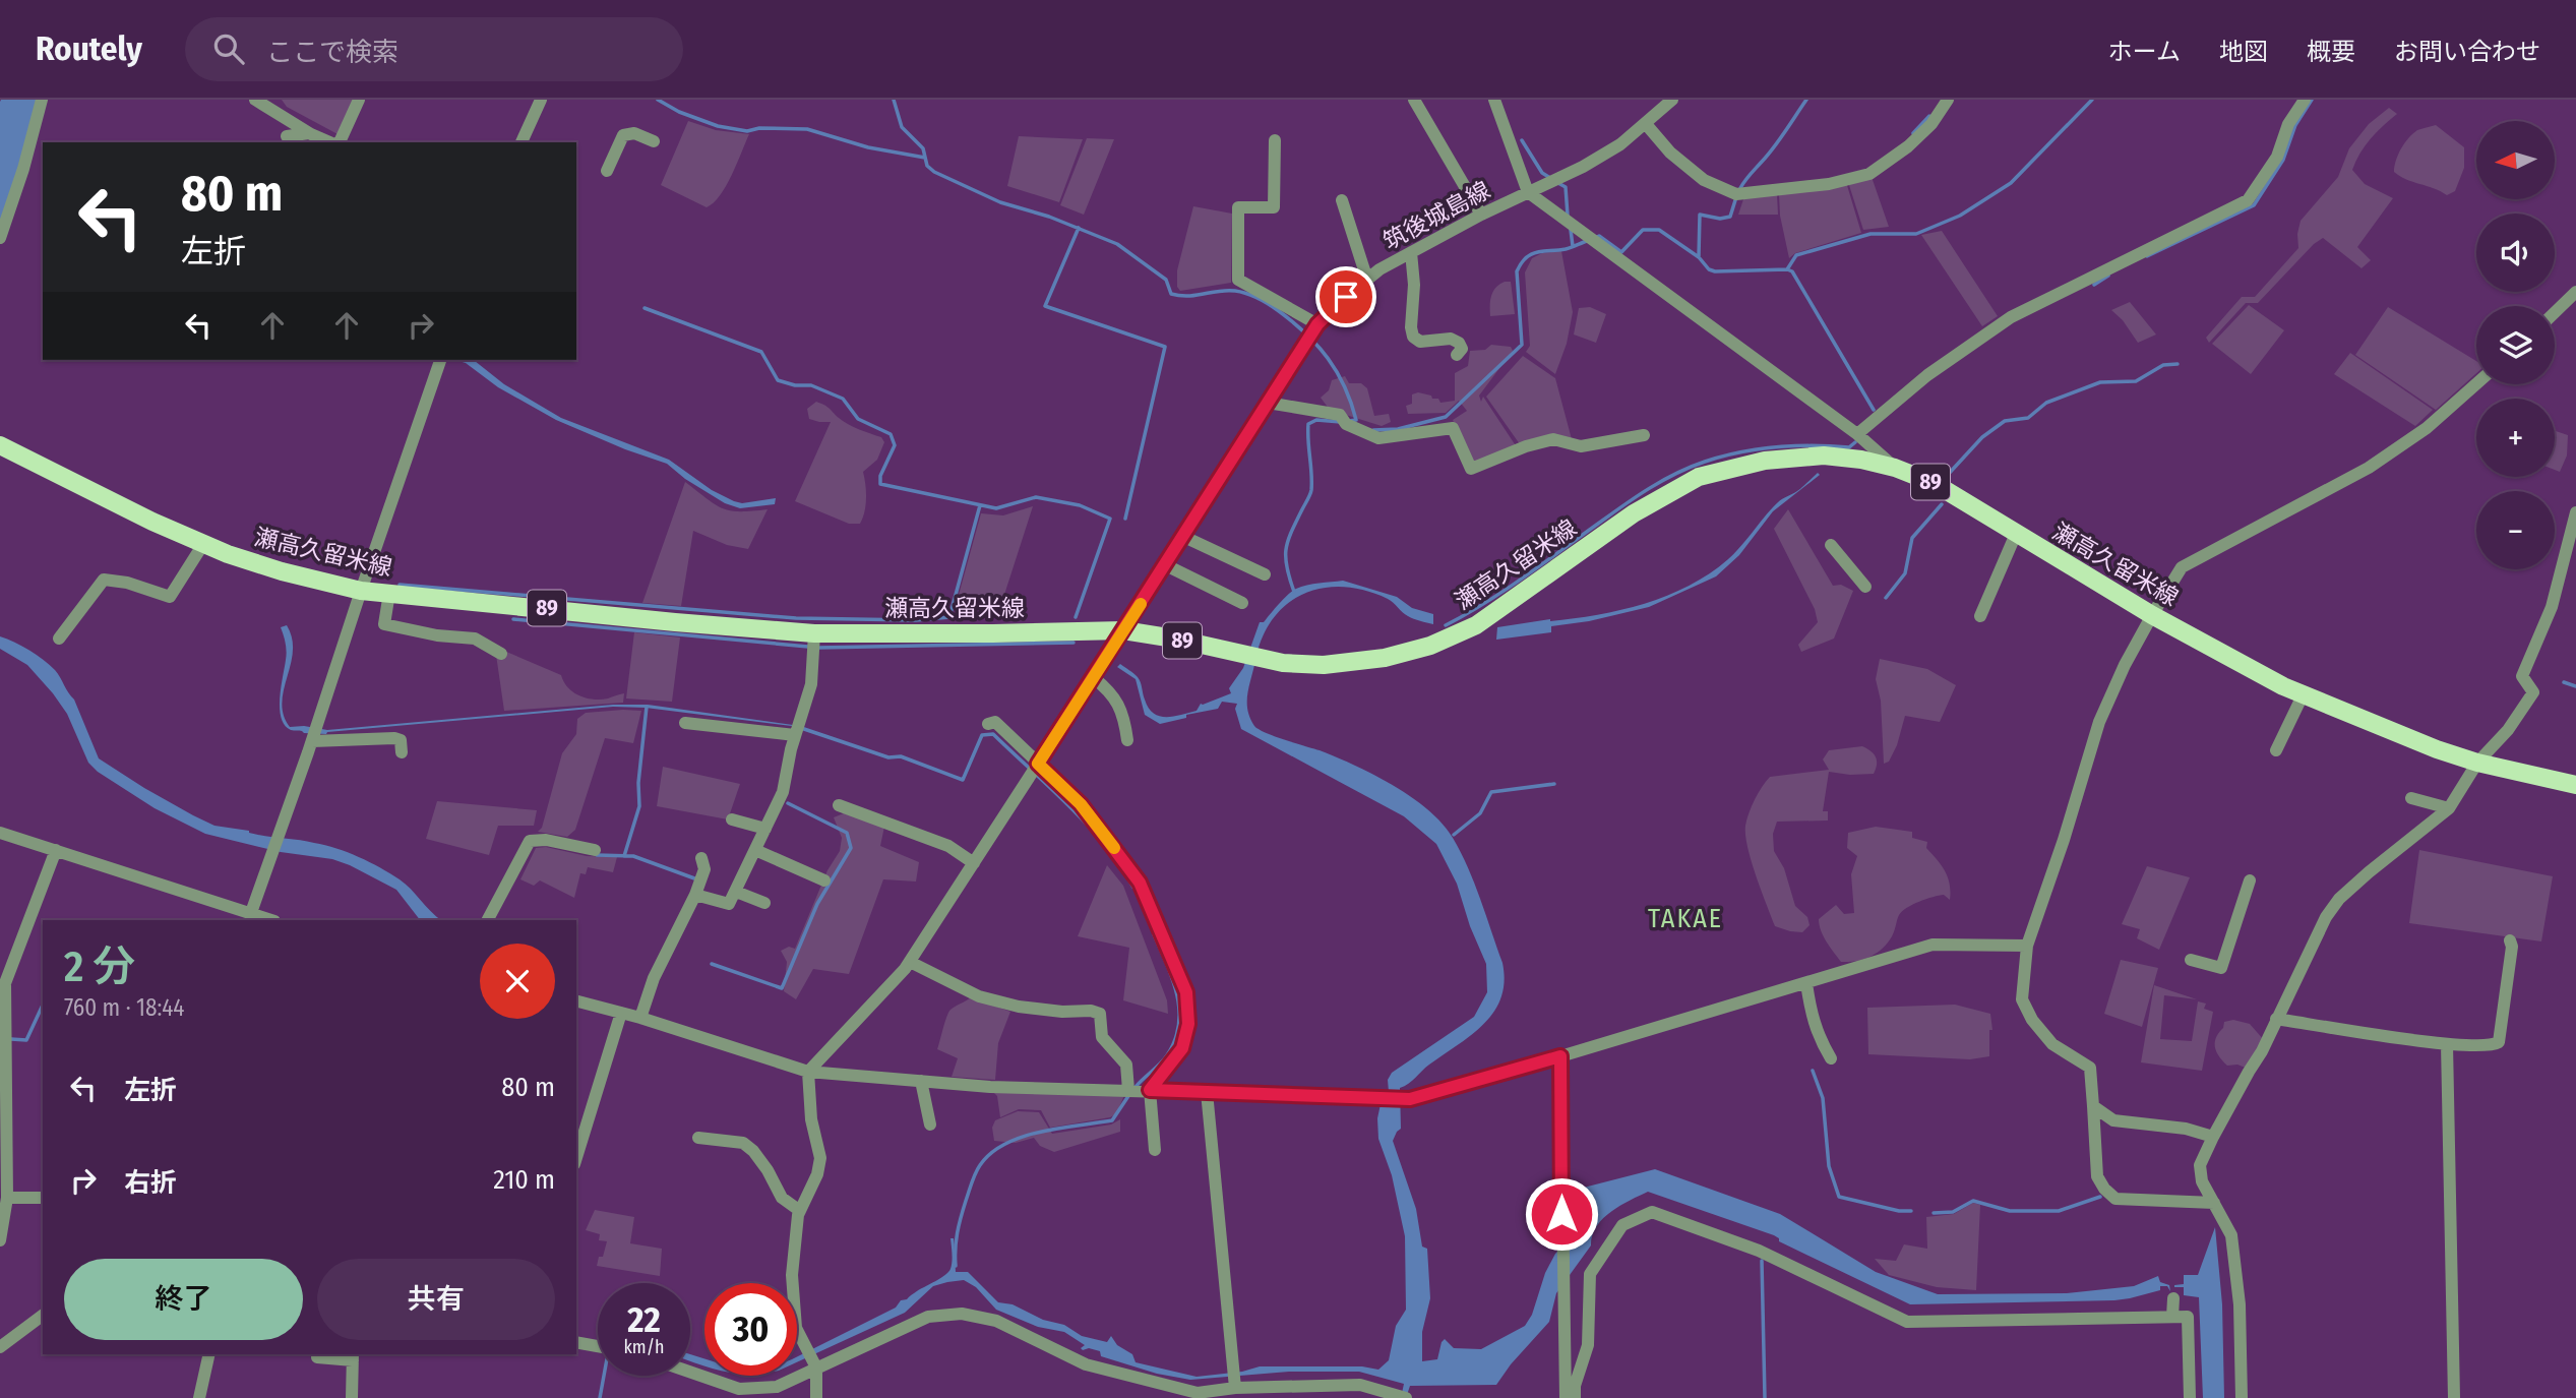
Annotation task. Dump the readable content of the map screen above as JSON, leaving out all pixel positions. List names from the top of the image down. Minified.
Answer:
{"streets":{"main road":["89","瀬高久留米線"],"street":["筑後城島線"]},"crossings":[["筑後城島線","瀬高久留米線"]],"districts":["TAKAE"],"north":"left","page":{"header":"Routely","search":"ここで検索","nav":["ホーム","地図","概要","お問い合わせ"],"map_buttons":["+","−"],"turn":["80 m","左折"],"heading":["2 分","760 m · 18:44"],"list":[{"name":"左折","value":"80 m"},{"name":"右折","value":"210 m"}],"buttons":["終了","共有"],"speed":"22 km/h","limit":"30"}}
